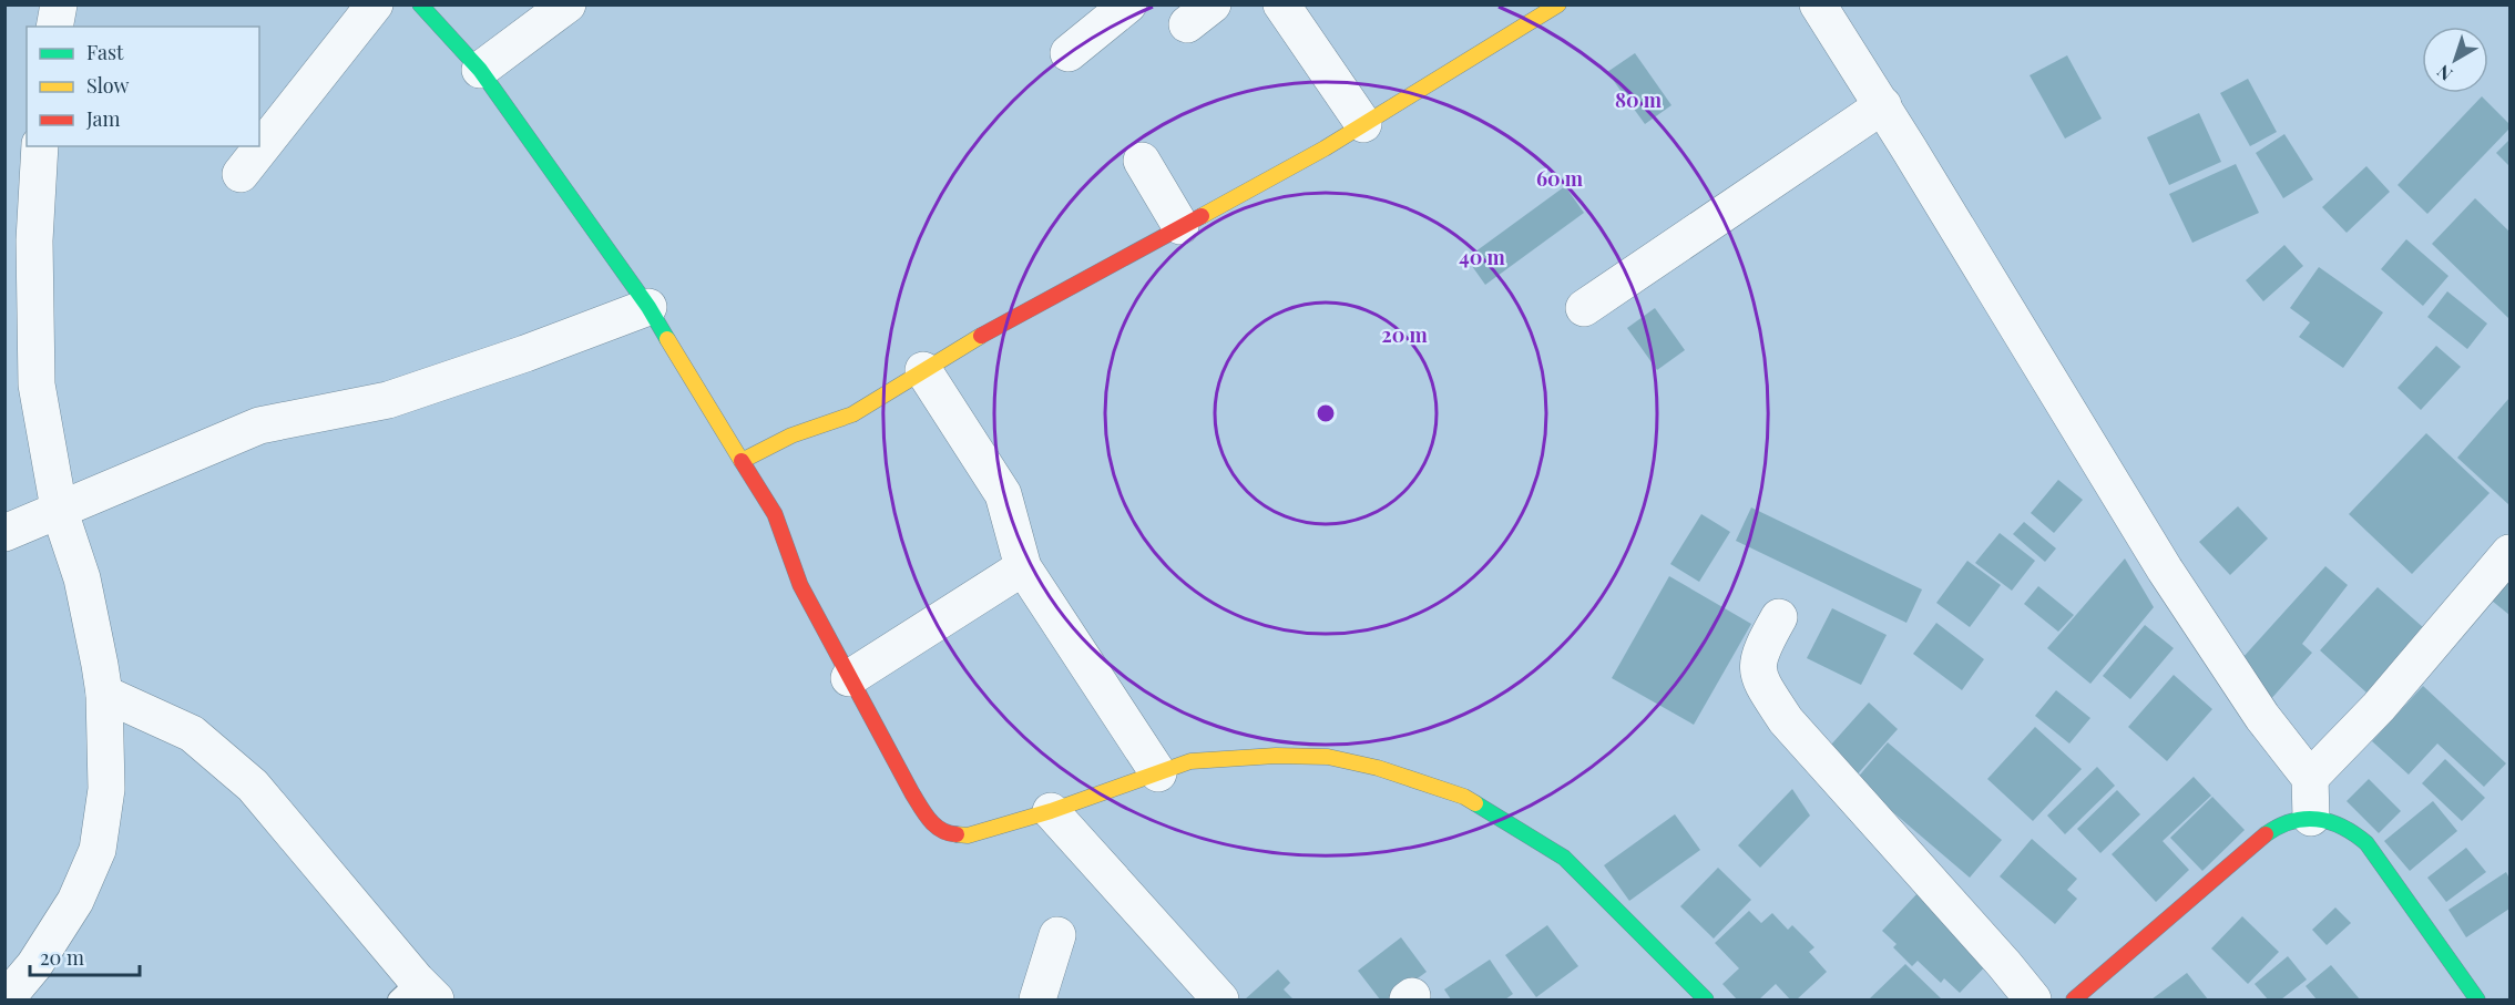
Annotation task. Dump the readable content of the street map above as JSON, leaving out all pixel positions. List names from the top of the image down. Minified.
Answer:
{"legend":["Fast","Slow","Jam"],"scale_bar":"20 m","north":"bottom left","rings":["80 m","60 m","40 m","20 m"]}
